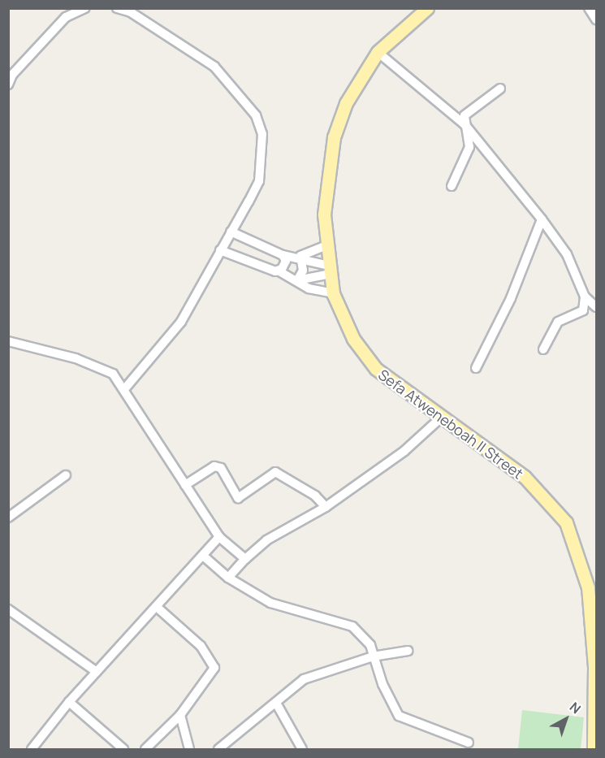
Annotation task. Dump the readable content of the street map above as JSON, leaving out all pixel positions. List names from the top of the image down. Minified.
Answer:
{"streets":{"main road":["Sefa Atweneboah II Street"]},"north":"top right"}
